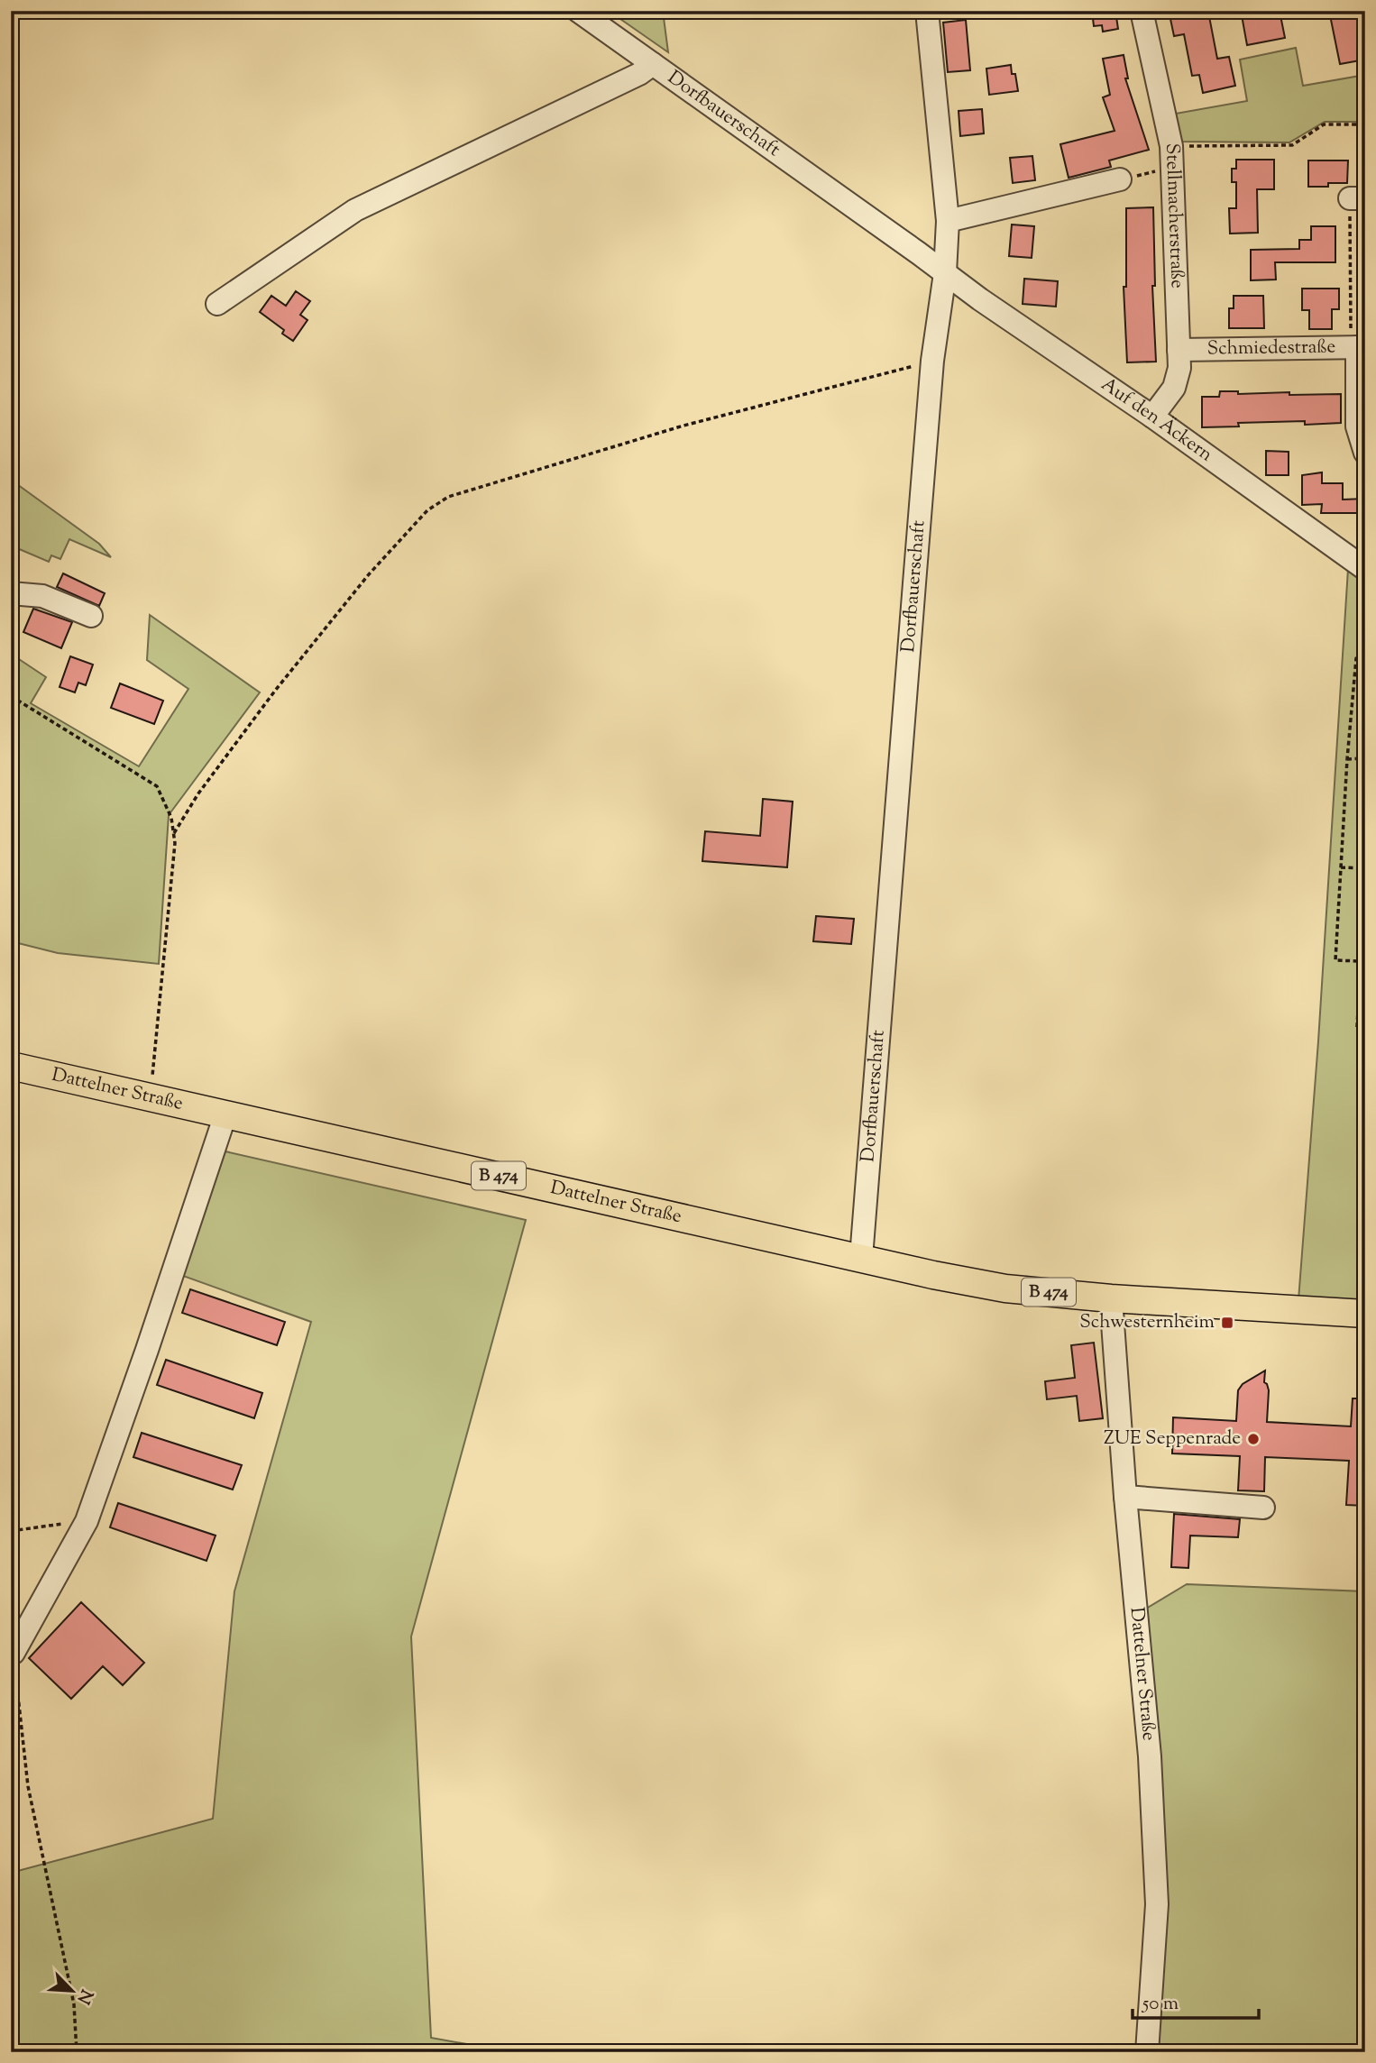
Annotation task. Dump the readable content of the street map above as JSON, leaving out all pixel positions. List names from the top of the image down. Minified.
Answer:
{"streets":{"main road":["Dattelner Straße","B 474"],"street":["Dorfbauerschaft","Stellmacherstraße","Schmiedestraße","Auf den Äckern"]},"crossings":[["Dorfbauerschaft","Auf den Äckern"],["Dorfbauerschaft","Dattelner Straße"],["Stellmacherstraße","Schmiedestraße"],["Stellmacherstraße","Auf den Äckern"]],"places":{"transit":["Schwesternheim"],"other":["ZUE Seppenrade"]},"scale_bar":"50 m","north":"bottom right"}
